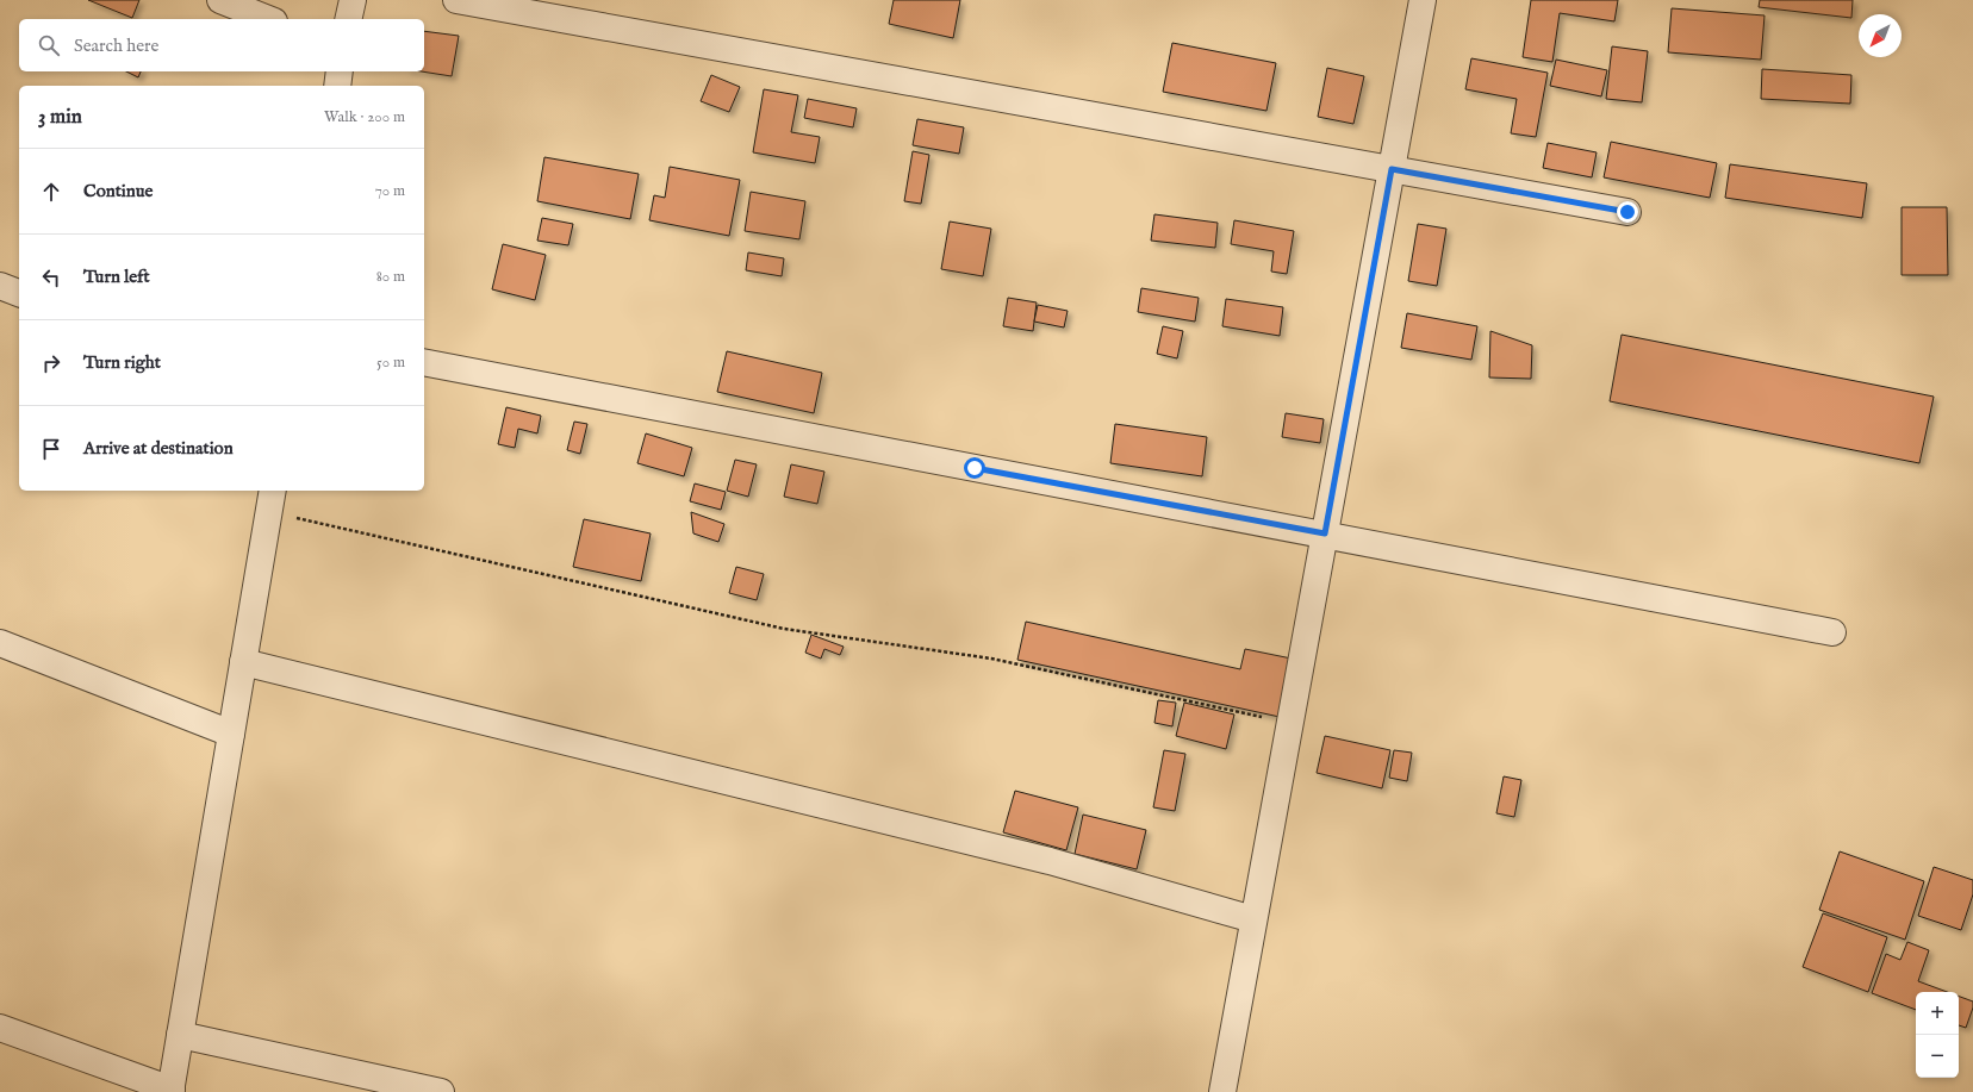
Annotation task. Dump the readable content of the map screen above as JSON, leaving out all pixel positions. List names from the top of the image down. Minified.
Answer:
{"north":"bottom left","page":{"search":"Search here","heading":["3 min","Walk · 200 m"],"list":[["Continue","70 m"],["Turn left","80 m"],["Turn right","50 m"],"Arrive at destination"],"map_buttons":["+","−"]}}
